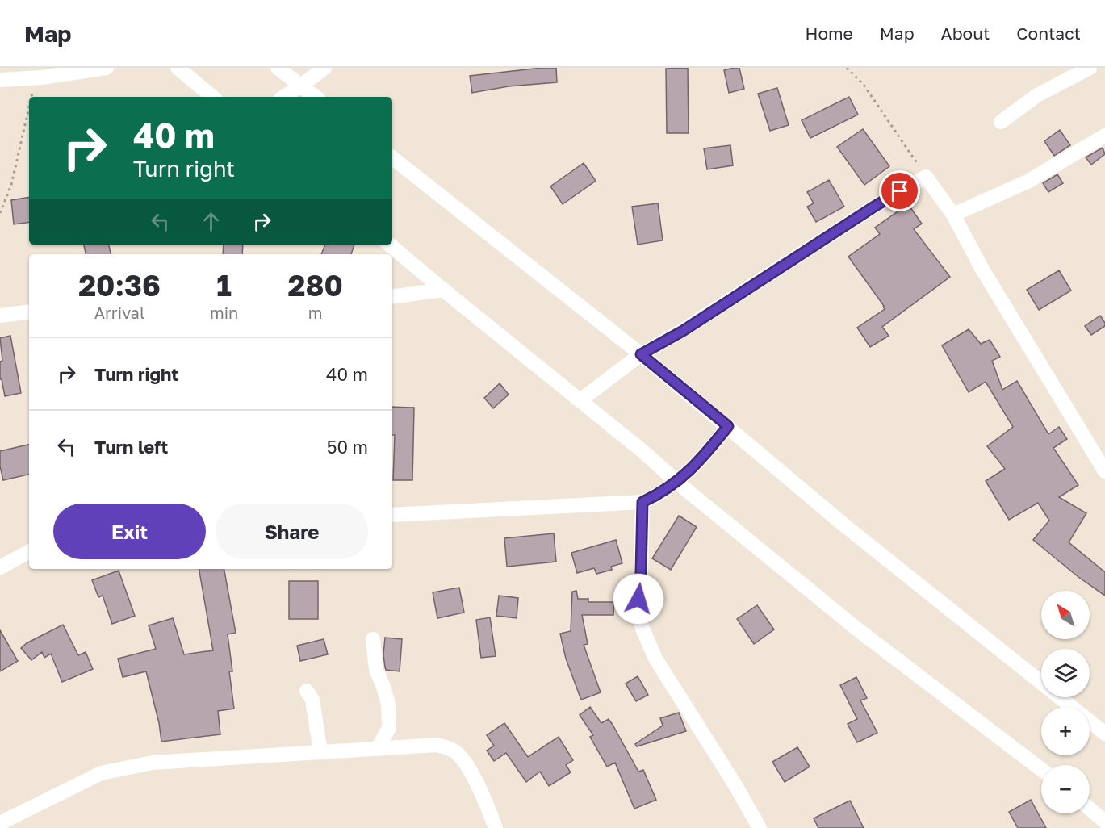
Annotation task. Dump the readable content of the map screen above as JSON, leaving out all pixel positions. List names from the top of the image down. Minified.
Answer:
{"north":"top left","page":{"header":"Map","nav":["Home","Map","About","Contact"],"turn":["40 m","Turn right"],"eta":["20:36","Arrival","1","min","280","m"],"list":[{"name":"Turn right","value":"40 m"},{"name":"Turn left","value":"50 m"}],"buttons":["Exit","Share"],"map_buttons":["+","−"]}}
